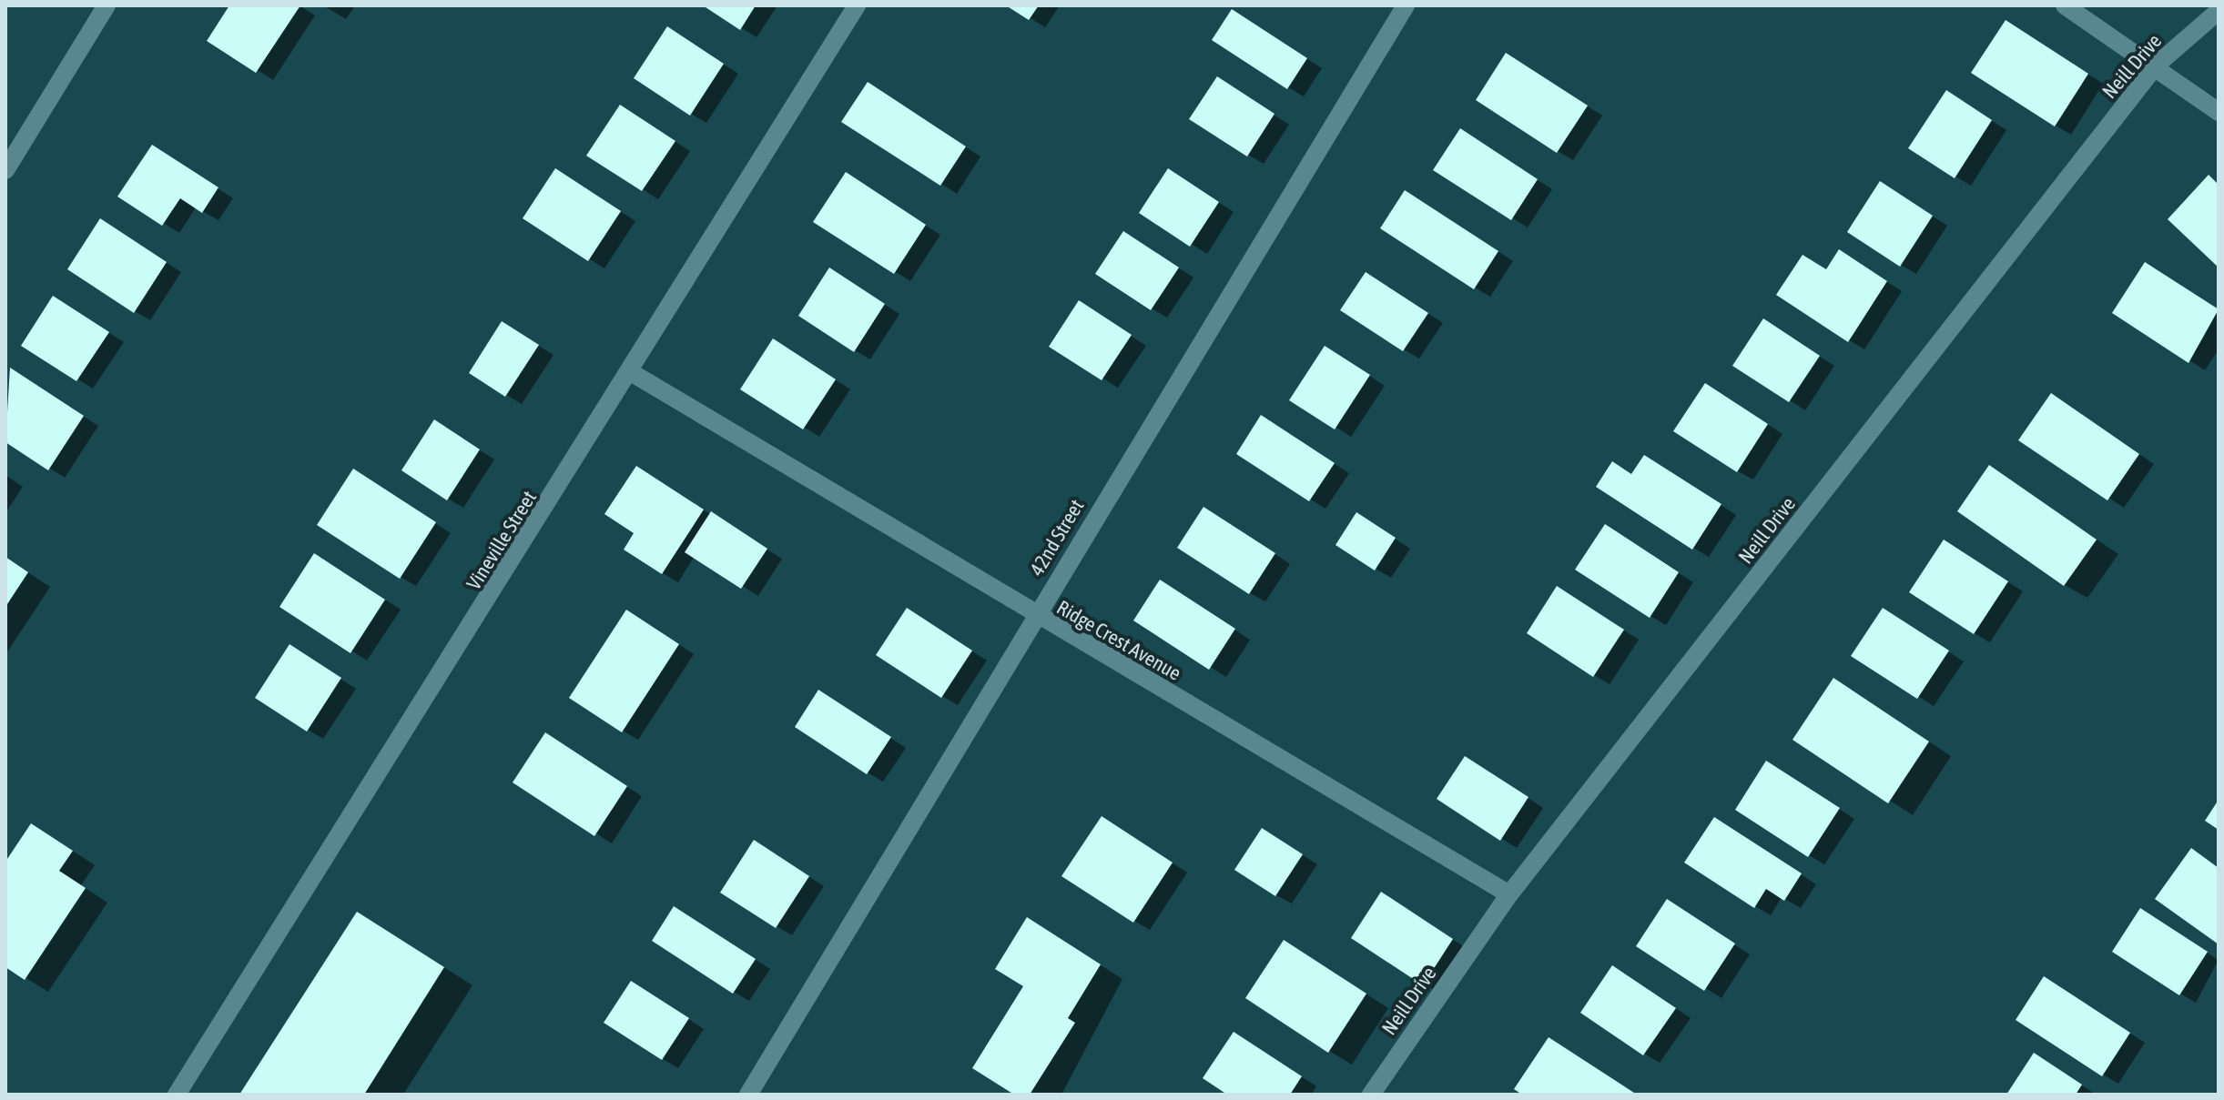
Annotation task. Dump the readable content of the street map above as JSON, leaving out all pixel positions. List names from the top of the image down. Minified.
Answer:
{"streets":{"street":["Neill Drive","42nd Street","Vineville Street","Ridge Crest Avenue"]},"crossings":[["Neill Drive","Ridge Crest Avenue"],["42nd Street","Ridge Crest Avenue"],["Vineville Street","Ridge Crest Avenue"]]}
